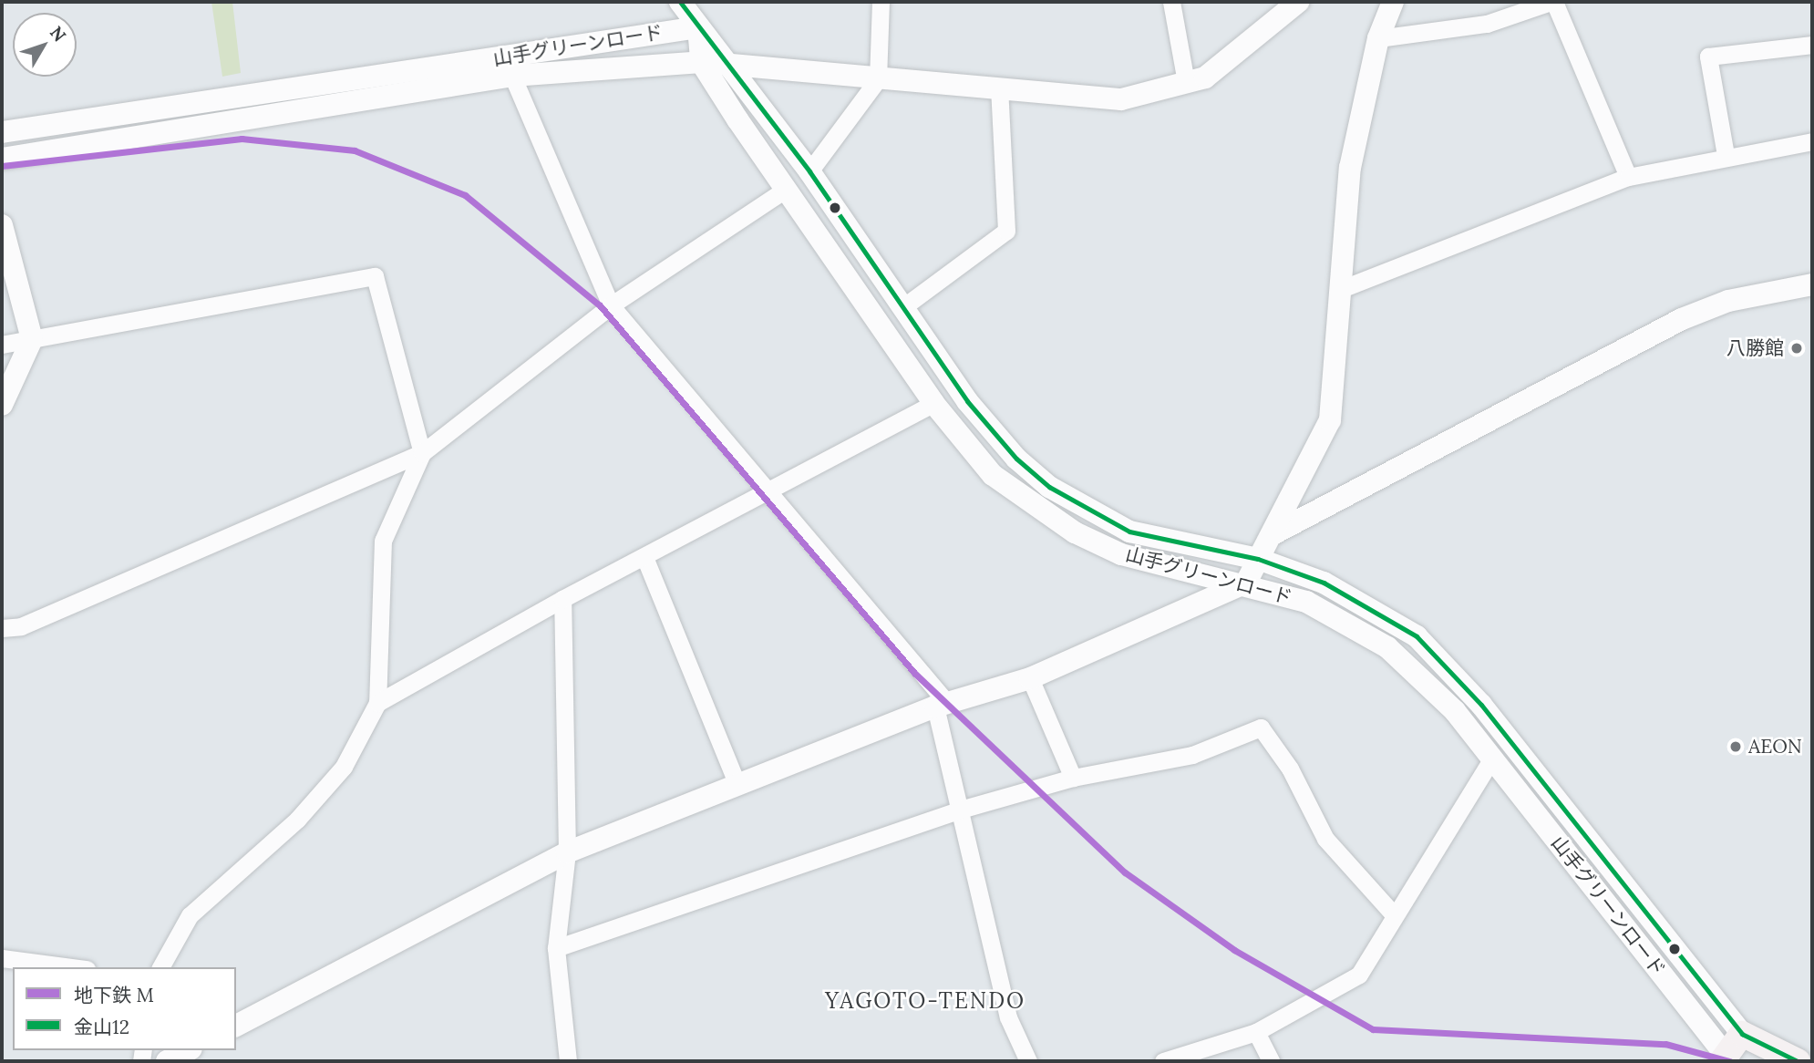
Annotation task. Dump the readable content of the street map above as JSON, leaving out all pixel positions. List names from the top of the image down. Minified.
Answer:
{"streets":{"street":["山手グリーンロード"]},"districts":["YAGOTO-TENDO"],"places":["八勝館","AEON"],"lines":["transit line 金山12","metro line M"],"legend":["地下鉄 M","金山12"],"north":"top right"}
